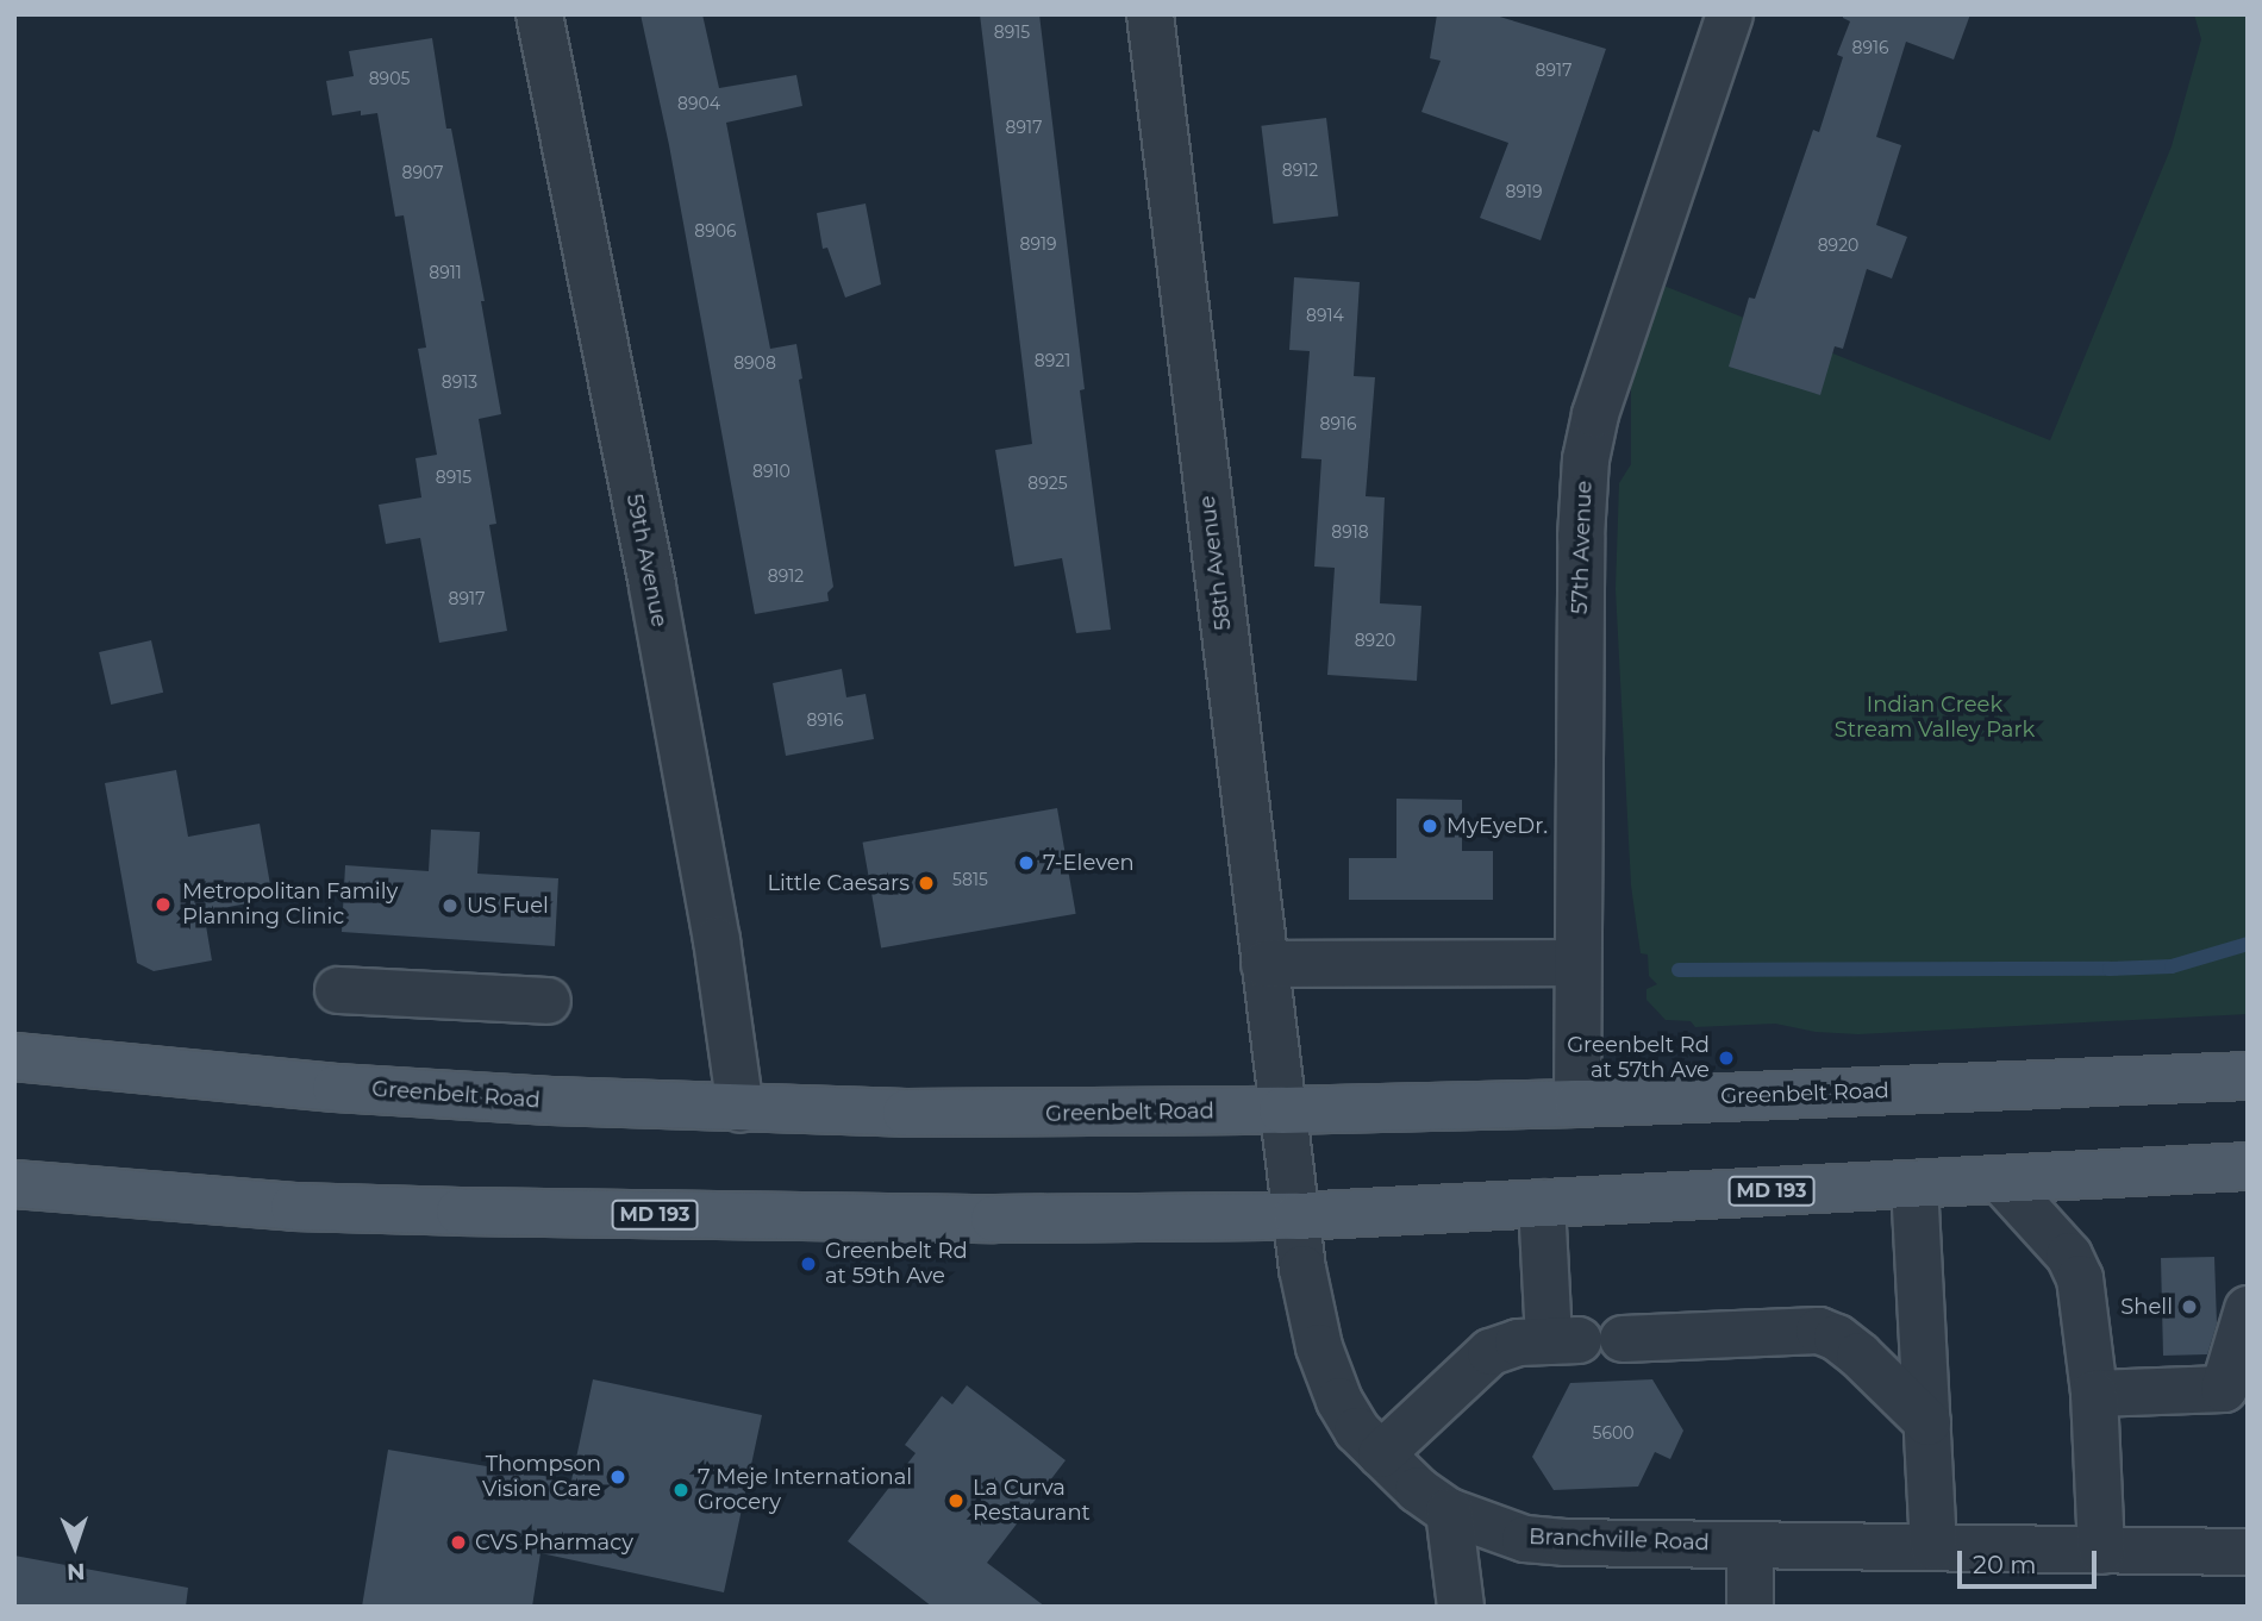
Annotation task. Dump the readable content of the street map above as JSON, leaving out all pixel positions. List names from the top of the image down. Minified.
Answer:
{"streets":{"main road":["Greenbelt Road","MD 193"],"street":["57th Avenue","59th Avenue","58th Avenue","Branchville Road"]},"crossings":[["57th Avenue","Greenbelt Road"],["59th Avenue","Greenbelt Road"],["58th Avenue","Greenbelt Road"],["58th Avenue","Branchville Road"],["Greenbelt Road","Branchville Road"],["MD 193","Branchville Road"]],"parks":["Indian Creek Stream Valley Park"],"places":["MyEyeDr.","7-Eleven","Little Caesars","Metropolitan Family Planning Clinic","US Fuel","Greenbelt Rd at 57th Ave","Greenbelt Rd at 59th Ave","Shell","Thompson Vision Care","7 Meje International Grocery","La Curva Restaurant","CVS Pharmacy"],"house_numbers":["8915","8916","8917","8905","8904","8917","8912","8907","8919","8906","8919","8920","8911","8914","8921","8908","8913","8916","8910","8915","8925","8918","8912","8917","8920","8916","5815","5600"],"scale_bar":"20 m","north":"bottom"}
